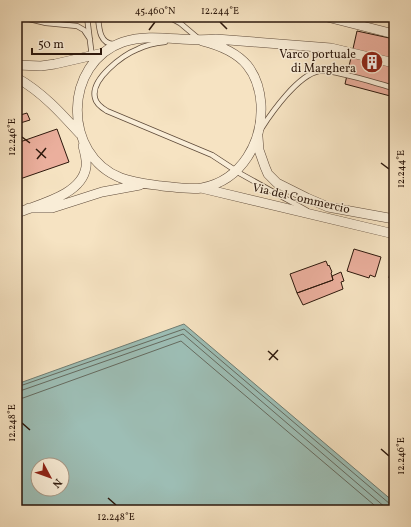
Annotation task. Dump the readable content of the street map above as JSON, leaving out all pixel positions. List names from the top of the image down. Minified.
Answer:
{"streets":{"street":["Via del Commercio"]},"places":{"building":["Varco portuale di Marghera"]},"scale_bar":"50 m","north":"bottom right","coordinates":["45.460°N","12.244°E","12.246°E","12.248°E"]}
